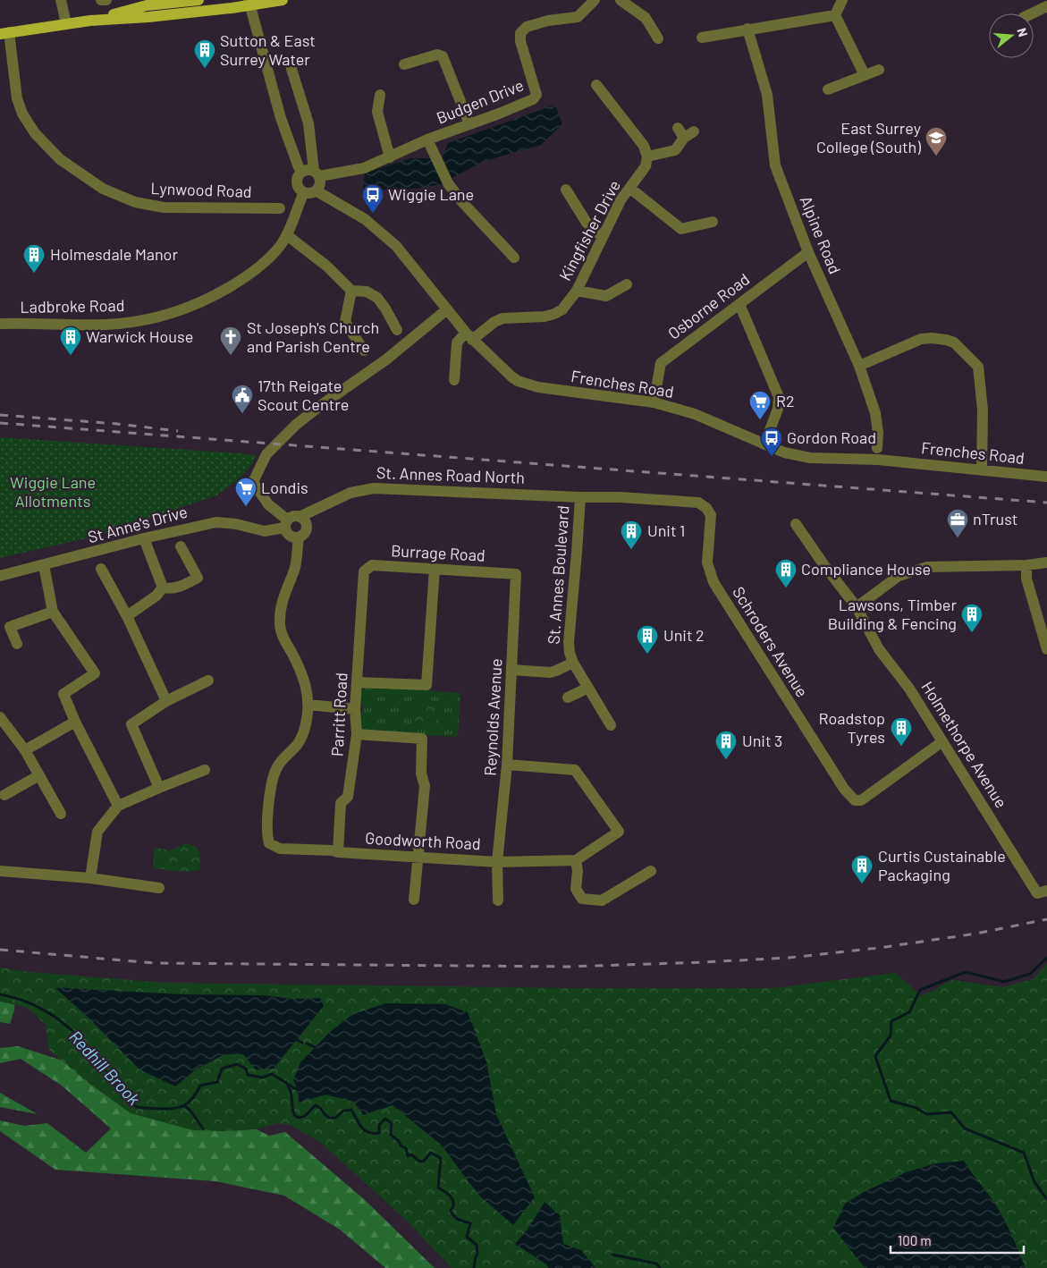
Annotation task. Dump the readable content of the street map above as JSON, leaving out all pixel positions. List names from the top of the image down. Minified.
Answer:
{"streets":{"street":["Budgen Drive","Lynwood Road","Kingfisher Drive","Alpine Road","Ladbroke Road","Osborne Road","Frenches Road","St. Annes Road North","St Anne's Drive","Burrage Road","St. Annes Boulevard","Schroders Avenue","Parritt Road","Reynolds Avenue","Holmethorpe Avenue","Goodworth Road"]},"crossings":[["Budgen Drive","Ladbroke Road"],["Budgen Drive","Frenches Road"],["Kingfisher Drive","Frenches Road"],["Alpine Road","Osborne Road"],["Ladbroke Road","Frenches Road"],["Osborne Road","Frenches Road"],["St. Annes Road North","St Anne's Drive"],["St. Annes Road North","St. Annes Boulevard"],["St. Annes Road North","Schroders Avenue"],["Burrage Road","Parritt Road"],["Burrage Road","Reynolds Avenue"],["St. Annes Boulevard","Schroders Avenue"],["Schroders Avenue","Holmethorpe Avenue"],["Parritt Road","Goodworth Road"],["Reynolds Avenue","Goodworth Road"]],"water":["Redhill Brook"],"parks":["Wiggie Lane Allotments"],"places":{"building":["Sutton & East Surrey Water","Holmesdale Manor","Warwick House","Unit 1","Compliance House","Lawsons, Timber Building & Fencing","Unit 2","Roadstop Tyres","Unit 3","Curtis Custainable Packaging"],"school or university":["East Surrey College (South)"],"bus stop":["Wiggie Lane","Gordon Road"],"church":["St Joseph's Church and Parish Centre"],"public building":["17th Reigate Scout Centre"],"supermarket":["R2","Londis"],"office":["nTrust"]},"scale_bar":"100 m","north":"right"}
